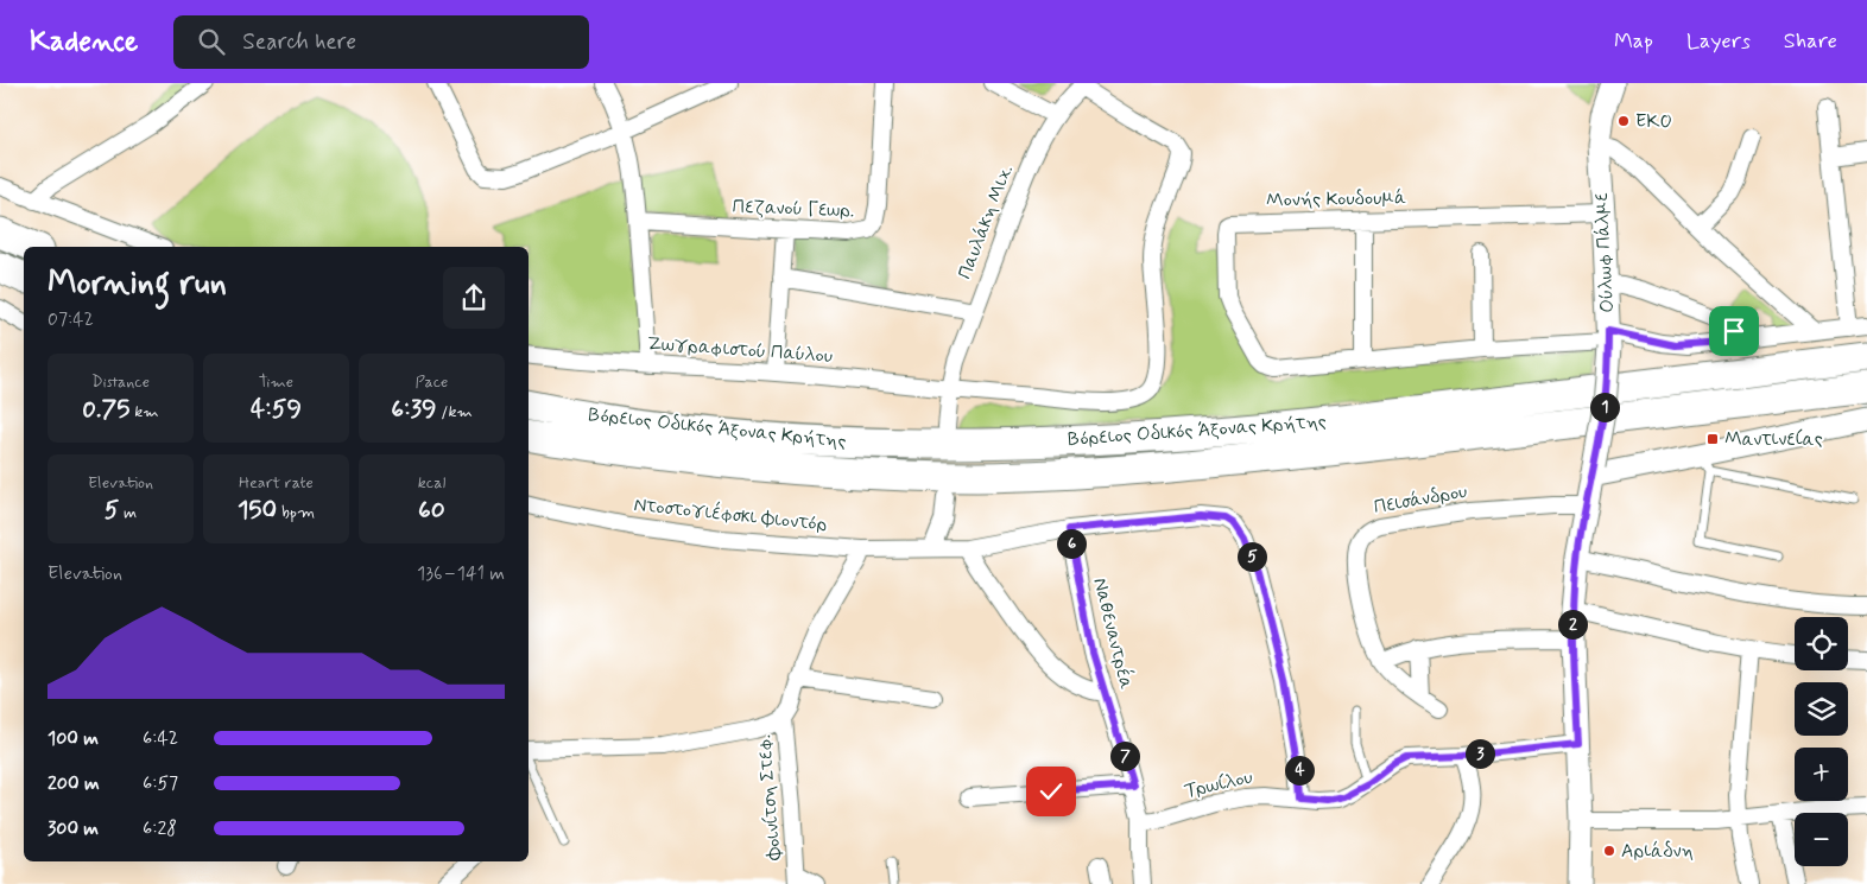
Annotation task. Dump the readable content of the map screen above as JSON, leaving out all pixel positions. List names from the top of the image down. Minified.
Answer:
{"streets":{"highway":["Βόρειος Οδικός Άξονας Κρήτης"],"street":["Μονής Κουδουμά","Πεζανού Γεωρ.","Παυλάκη Μιχ.","Ούλωφ Πάλμε","Ζωγραφιστού Παύλου","Πεισάνδρου","Ντοστογιέφσκι Φιοντόρ","Ναθεναντρέα","Τρωίλου","Φοινίτση Στεφ."]},"crossings":[["Μονής Κουδουμά","Ούλωφ Πάλμε"],["Παυλάκη Μιχ.","Ζωγραφιστού Παύλου"],["Ούλωφ Πάλμε","Πεισάνδρου"],["Ούλωφ Πάλμε","Τρωίλου"],["Ντοστογιέφσκι Φιοντόρ","Φοινίτση Στεφ."],["Ναθεναντρέα","Τρωίλου"]],"places":{"other":["EKO","Αριάδνη"],"transit":["Μαντινείας"]},"page":{"header":"Kadence","search":"Search here","nav":["Map","Layers","Share"],"heading":["Morning run","07:42"],"stats":[["Distance","0.75 km"],["Time","4:59"],["Pace","6:39 /km"],["Elevation","5 m"],["Heart rate","150 bpm"],["kcal","60"]],"pins":["1","6","5","2","3","7","4"],"chart":["Elevation","136–141 m"],"map_buttons":["+","−"],"list":[{"name":"100 m","note":"6:42"},{"name":"200 m","note":"6:57"},{"name":"300 m","note":"6:28"}]}}
